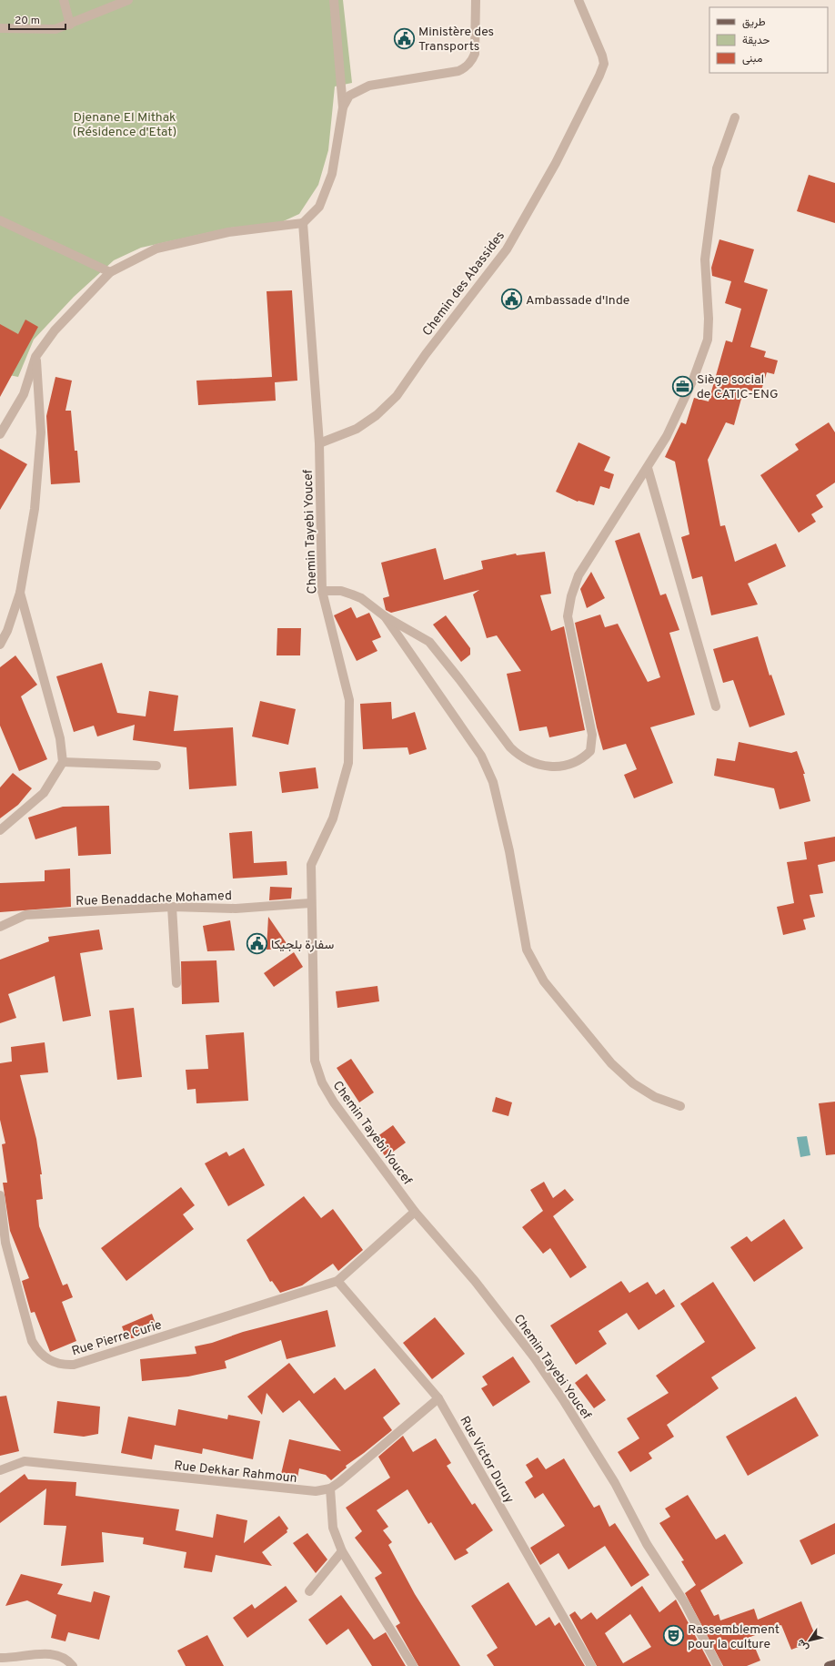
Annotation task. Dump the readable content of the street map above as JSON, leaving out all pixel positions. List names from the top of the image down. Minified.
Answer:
{"streets":{"street":["Chemin des Abassides","Chemin Tayebi Youcef","Rue Benaddache Mohamed","Rue Pierre Curie","Rue Victor Duruy","Rue Dekkar Rahmoun"]},"crossings":[["Chemin des Abassides","Chemin Tayebi Youcef"],["Chemin Tayebi Youcef","Rue Benaddache Mohamed"],["Rue Pierre Curie","Rue Victor Duruy"],["Rue Victor Duruy","Rue Dekkar Rahmoun"]],"parks":["Djenane El Mithak (Résidence d'Etat)"],"places":{"public building":["Ministère des Transports","Ambassade d'Inde","سفارة بلجيكا"],"office":["Siège social de CATIC-ENG"],"theatre":["Rassemblement pour la culture"]},"legend":["طريق","حديقة","مبنى"],"scale_bar":"20 m","north":"bottom left"}
